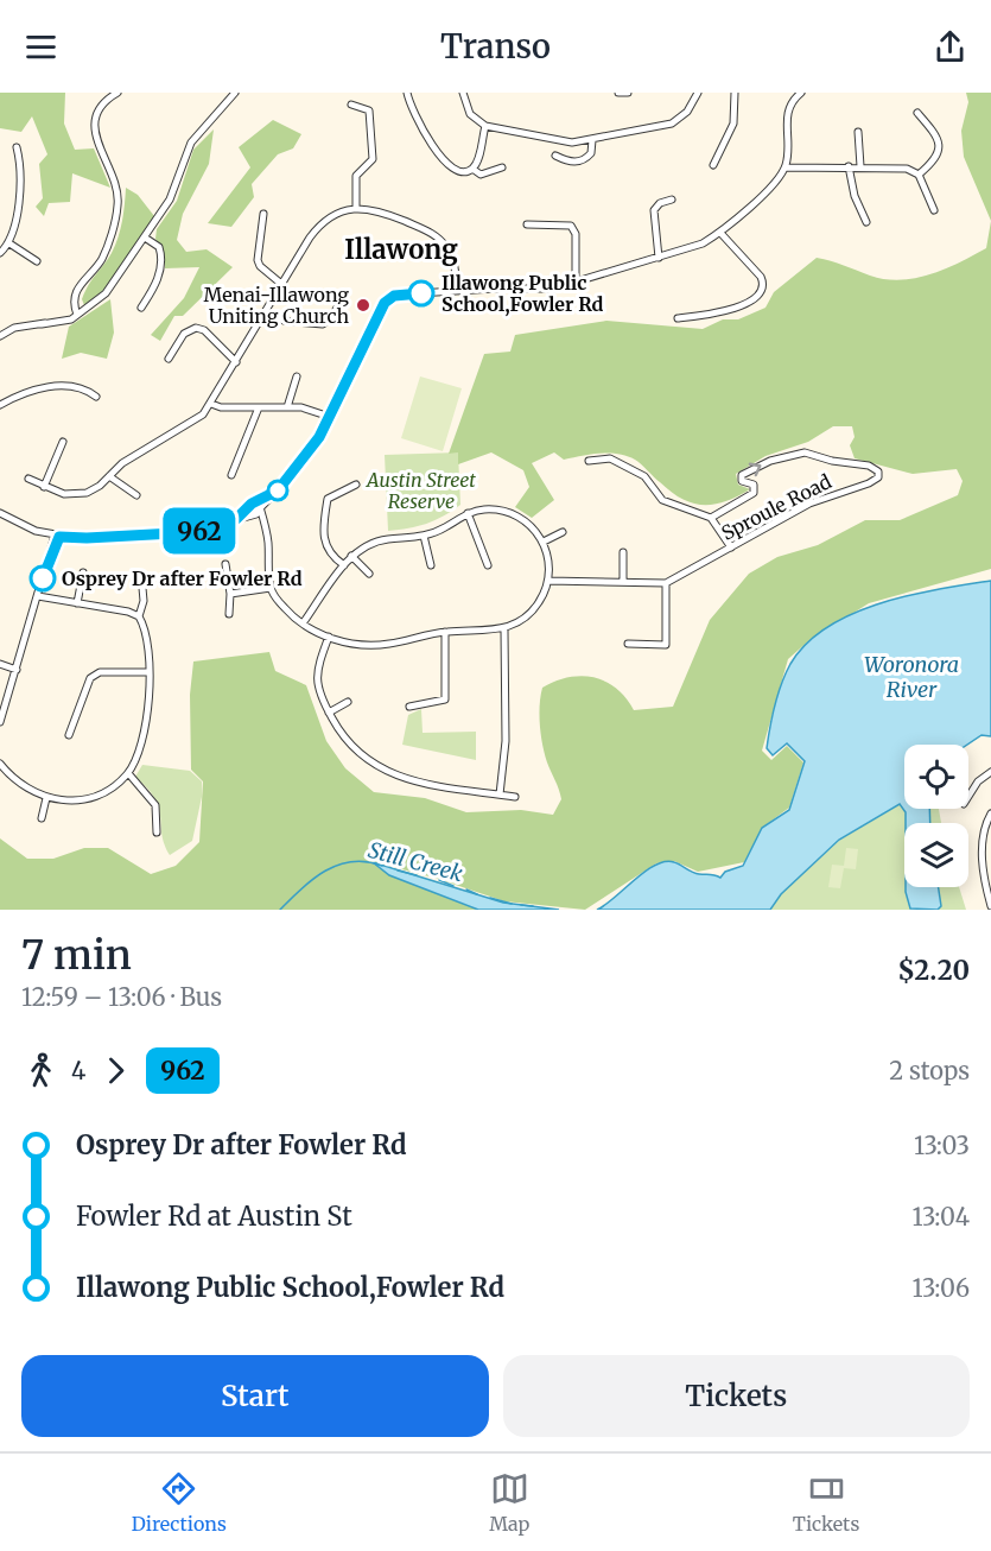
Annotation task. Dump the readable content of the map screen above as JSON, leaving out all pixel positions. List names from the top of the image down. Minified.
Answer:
{"streets":{"street":["Sproule Road"]},"districts":["Illawong"],"water":["Woronora River","Still Creek"],"parks":["Austin Street Reserve"],"places":["Illawong Public School,Fowler Rd","Menai-Illawong Uniting Church","Osprey Dr after Fowler Rd"],"lines":["bus line 962"],"page":{"header":"Transo","on_map":"962","heading":["7 min","12:59 – 13:06 · Bus","$2.20"],"legs":["4","962","2 stops"],"list":[{"name":"Osprey Dr after Fowler Rd","value":"13:03"},{"name":"Fowler Rd at Austin St","value":"13:04"},{"name":"Illawong Public School,Fowler Rd","value":"13:06"}],"buttons":["Start","Tickets"],"tabs":["Directions","Map","Tickets"]}}
